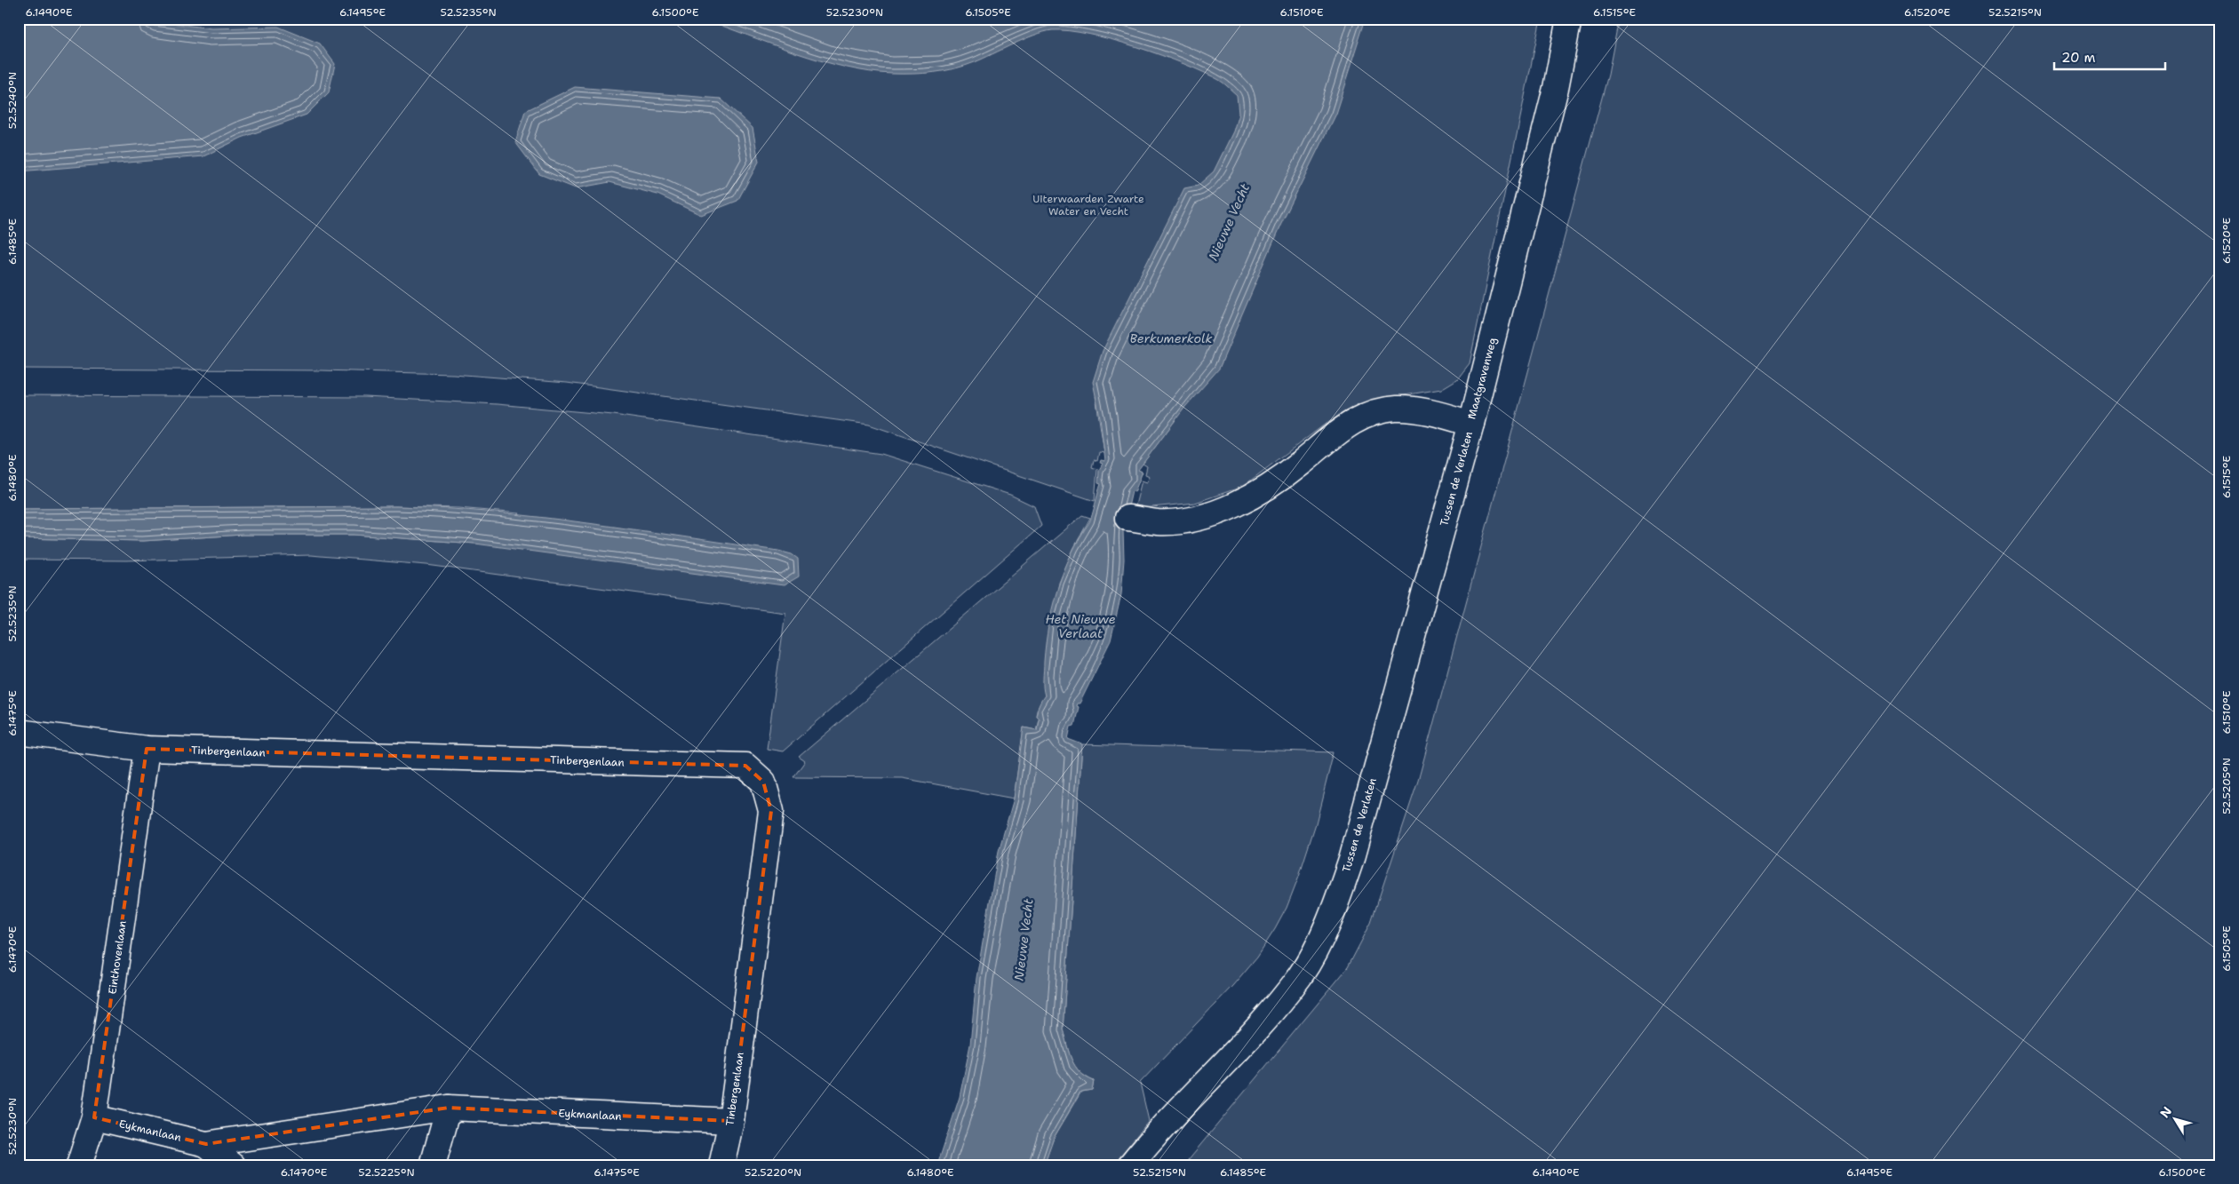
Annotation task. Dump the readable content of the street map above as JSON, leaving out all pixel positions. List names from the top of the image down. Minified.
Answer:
{"streets":{"street":["Maatgravenweg","Tussen de Verlaten","Tinbergenlaan","Einthovenlaan","Eykmanlaan"]},"crossings":[["Maatgravenweg","Tussen de Verlaten"],["Tinbergenlaan","Einthovenlaan"],["Tinbergenlaan","Eykmanlaan"],["Einthovenlaan","Eykmanlaan"]],"water":["Nieuwe Vecht","Berkumerkolk","Het Nieuwe Verlaat"],"parks":["Uiterwaarden Zwarte Water en Vecht"],"scale_bar":"20 m","north":"top left","coordinates":["6.1490°E","6.1495°E","52.5235°N","6.1500°E","52.5230°N","6.1505°E","6.1510°E","6.1515°E","6.1520°E","52.5215°N","52.5240°N","6.1485°E","6.1480°E","6.1475°E","52.5205°N","6.1470°E","52.5225°N","52.5220°N"]}
